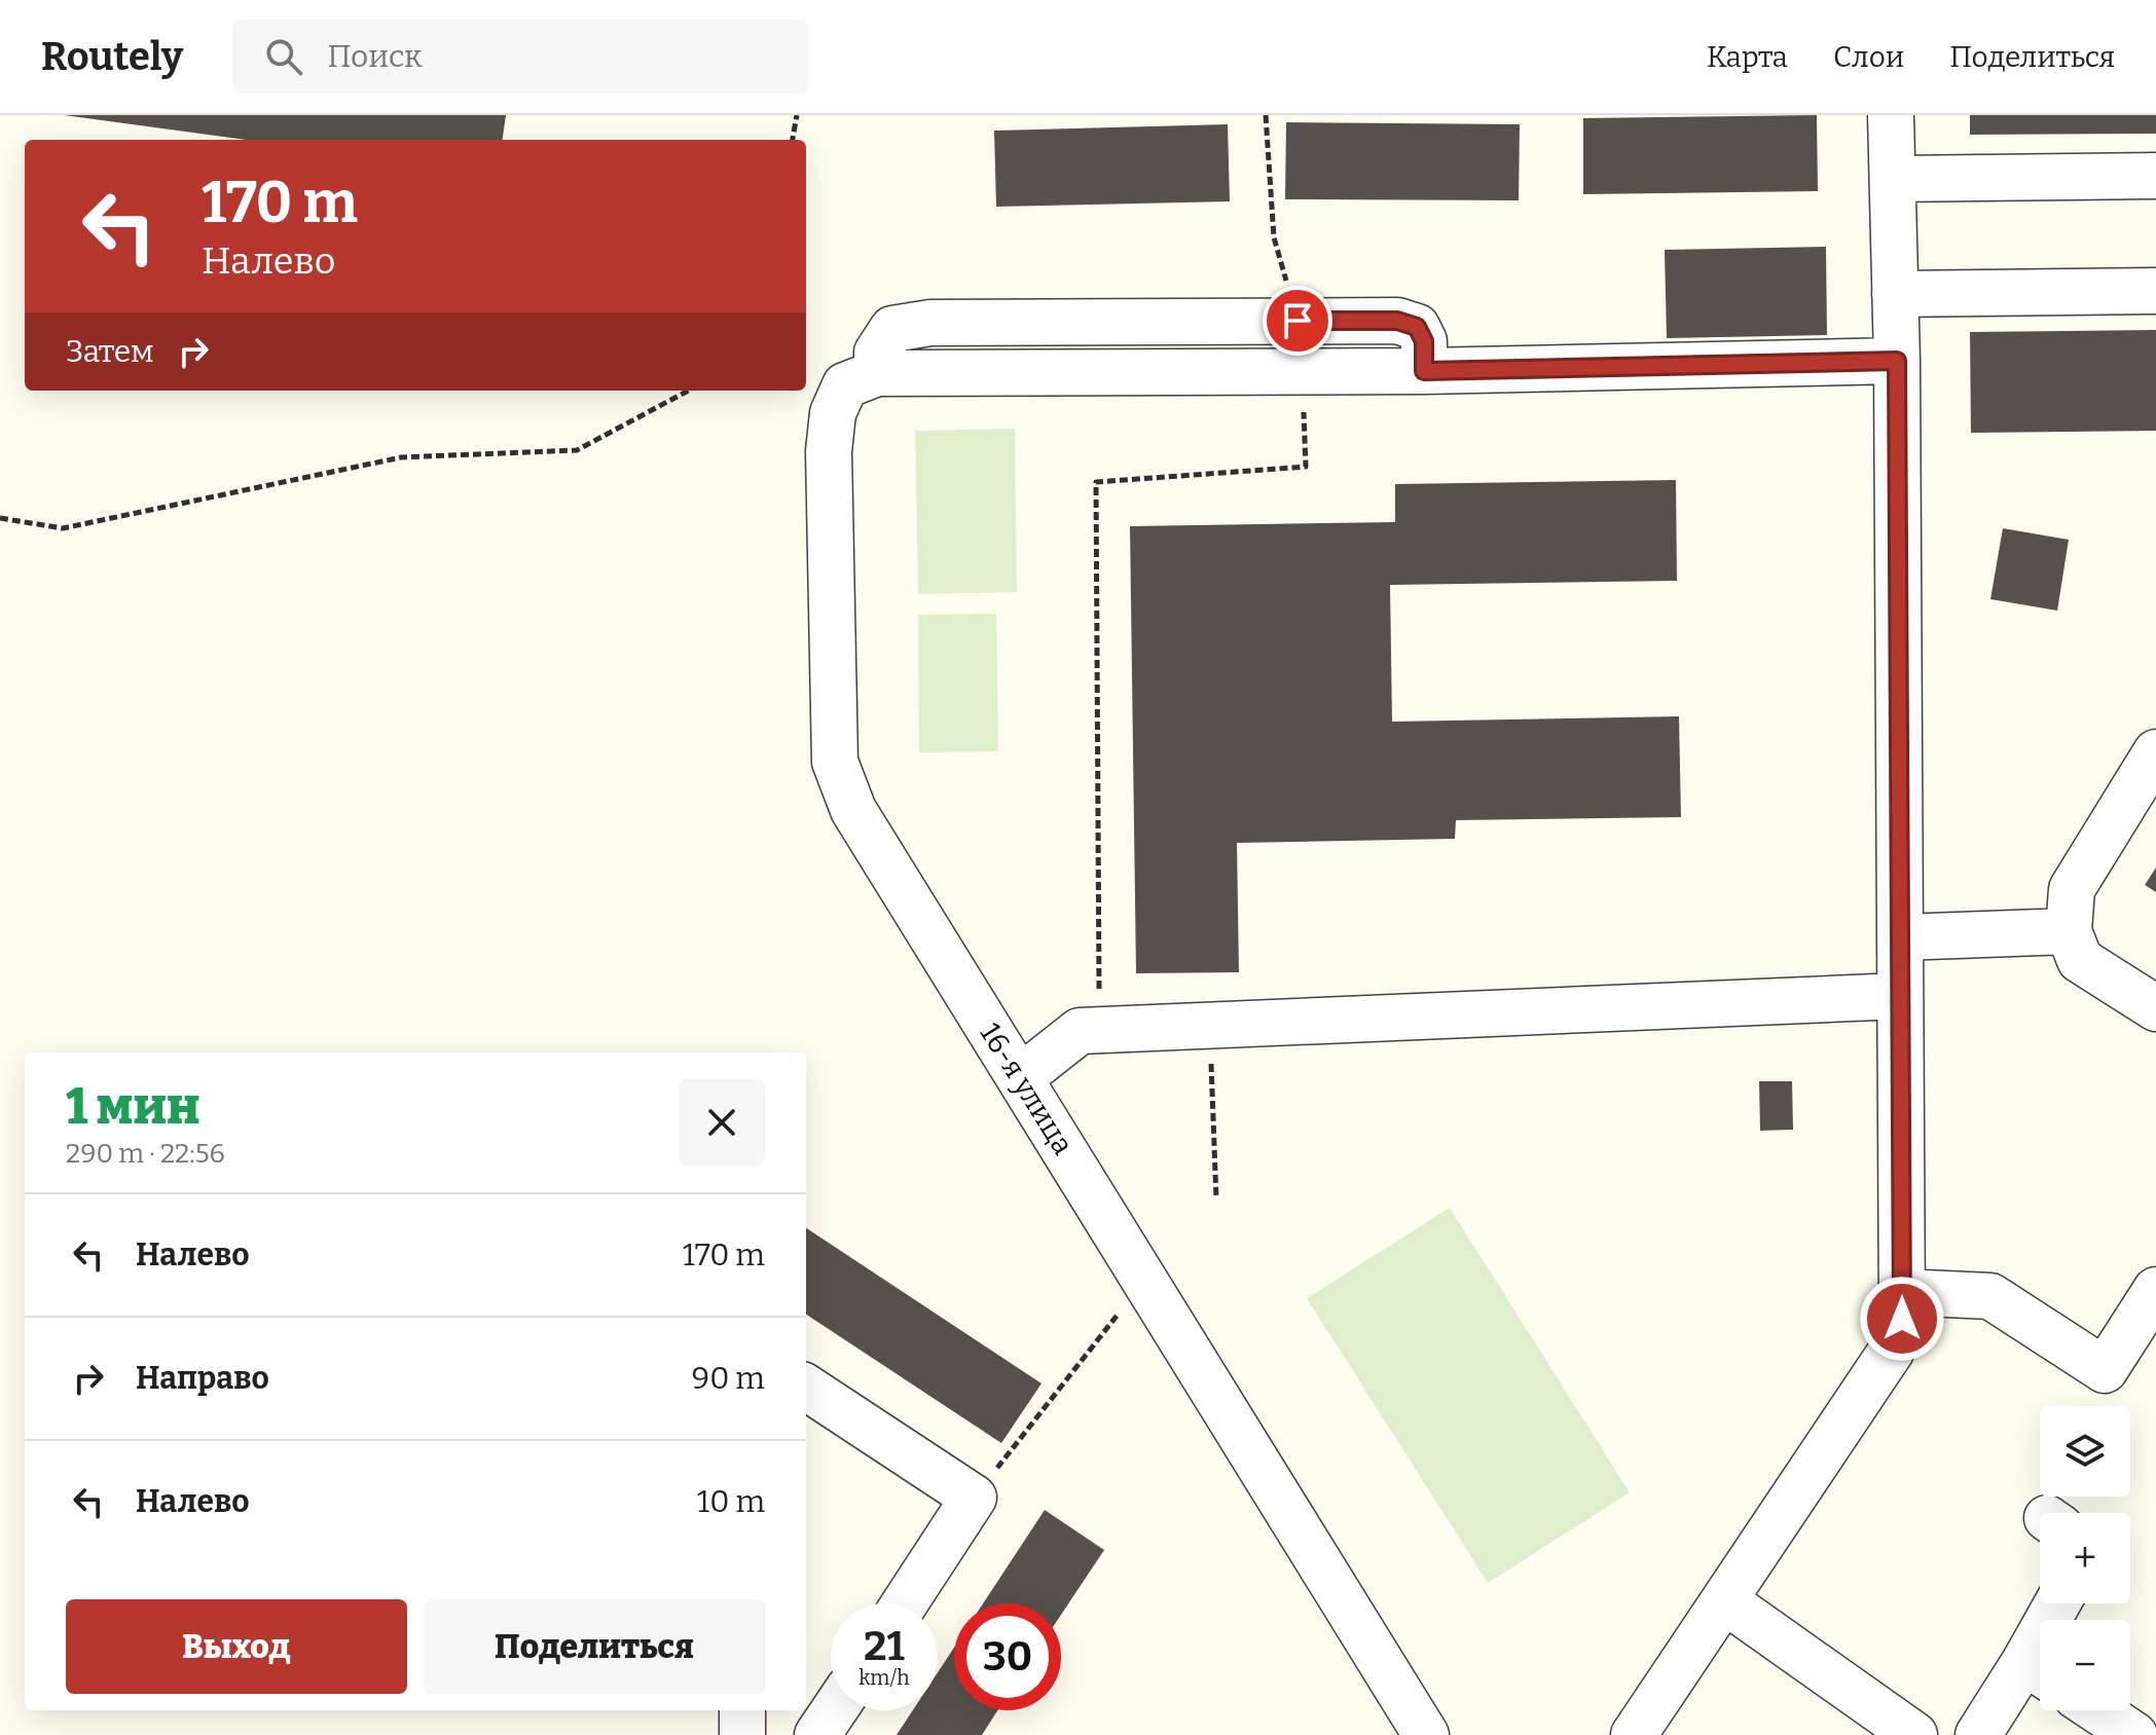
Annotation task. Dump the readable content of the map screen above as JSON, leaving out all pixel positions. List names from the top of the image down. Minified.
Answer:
{"streets":{"street":["16-я улица"]},"page":{"header":"Routely","search":"Поиск","nav":["Карта","Слои","Поделиться"],"turn":["170 m","Налево"],"then":"Затем","heading":["1 мин","290 m · 22:56"],"list":[{"name":"Налево","value":"170 m"},{"name":"Направо","value":"90 m"},{"name":"Налево","value":"10 m"}],"map_buttons":["+","−"],"buttons":["Выход","Поделиться"],"speed":"21 km/h","limit":"30"}}
